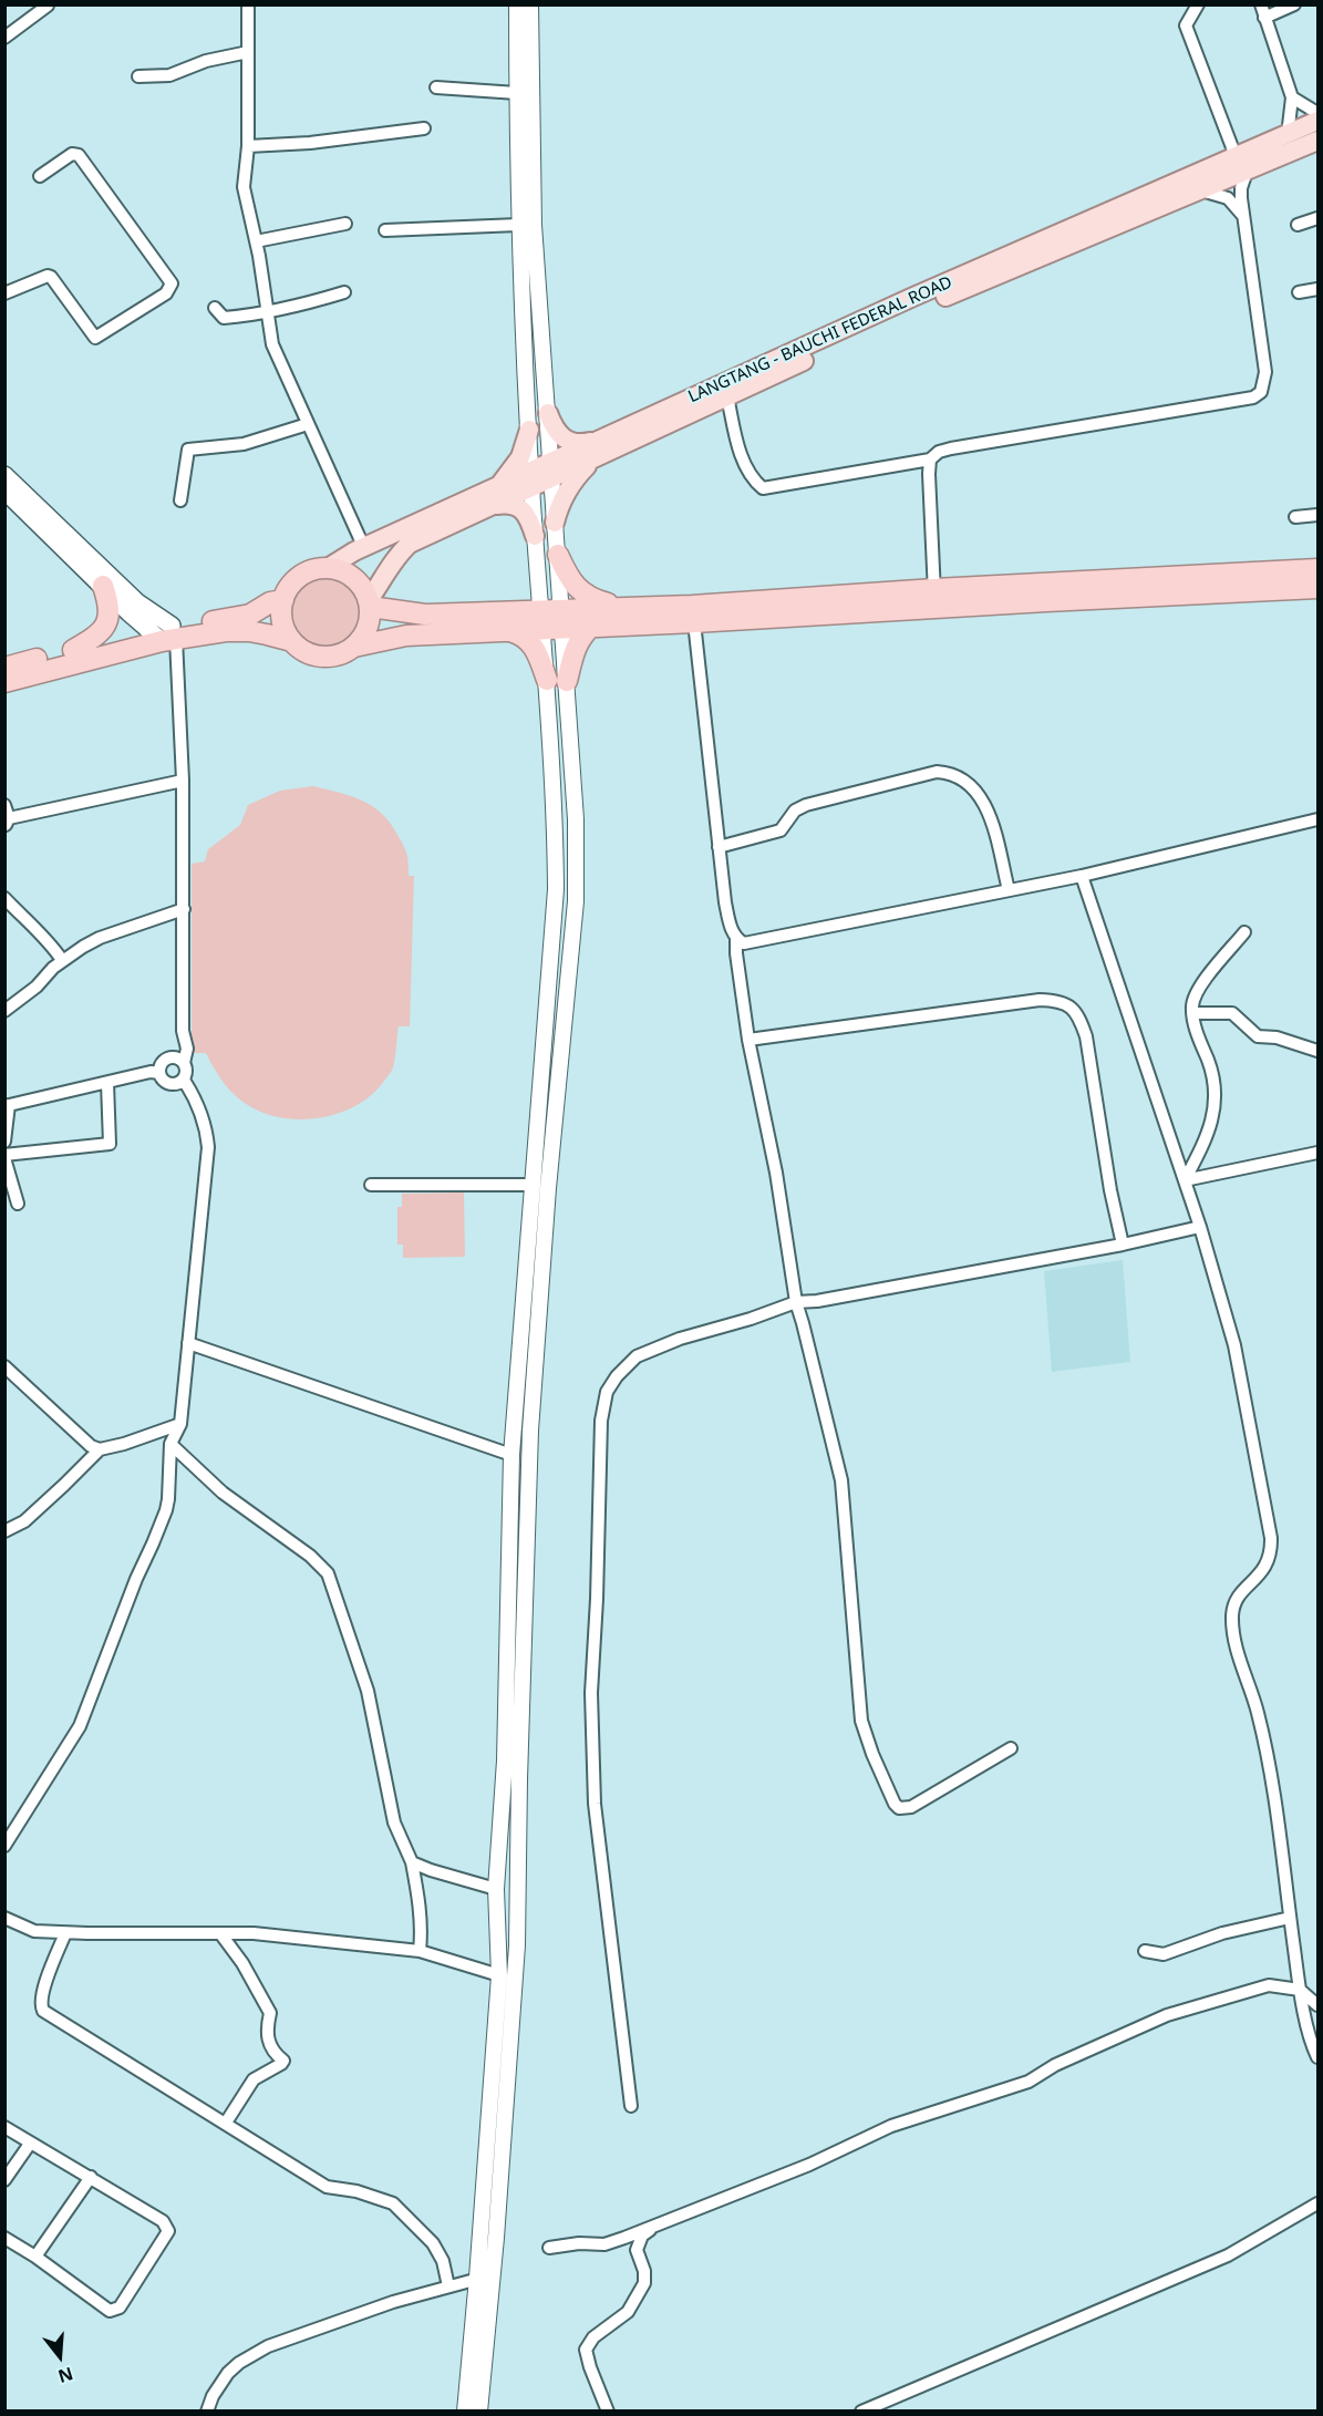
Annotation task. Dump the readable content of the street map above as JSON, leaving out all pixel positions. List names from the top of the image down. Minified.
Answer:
{"streets":{"main road":["LANGTANG - BAUCHI FEDERAL ROAD"]},"north":"bottom"}
